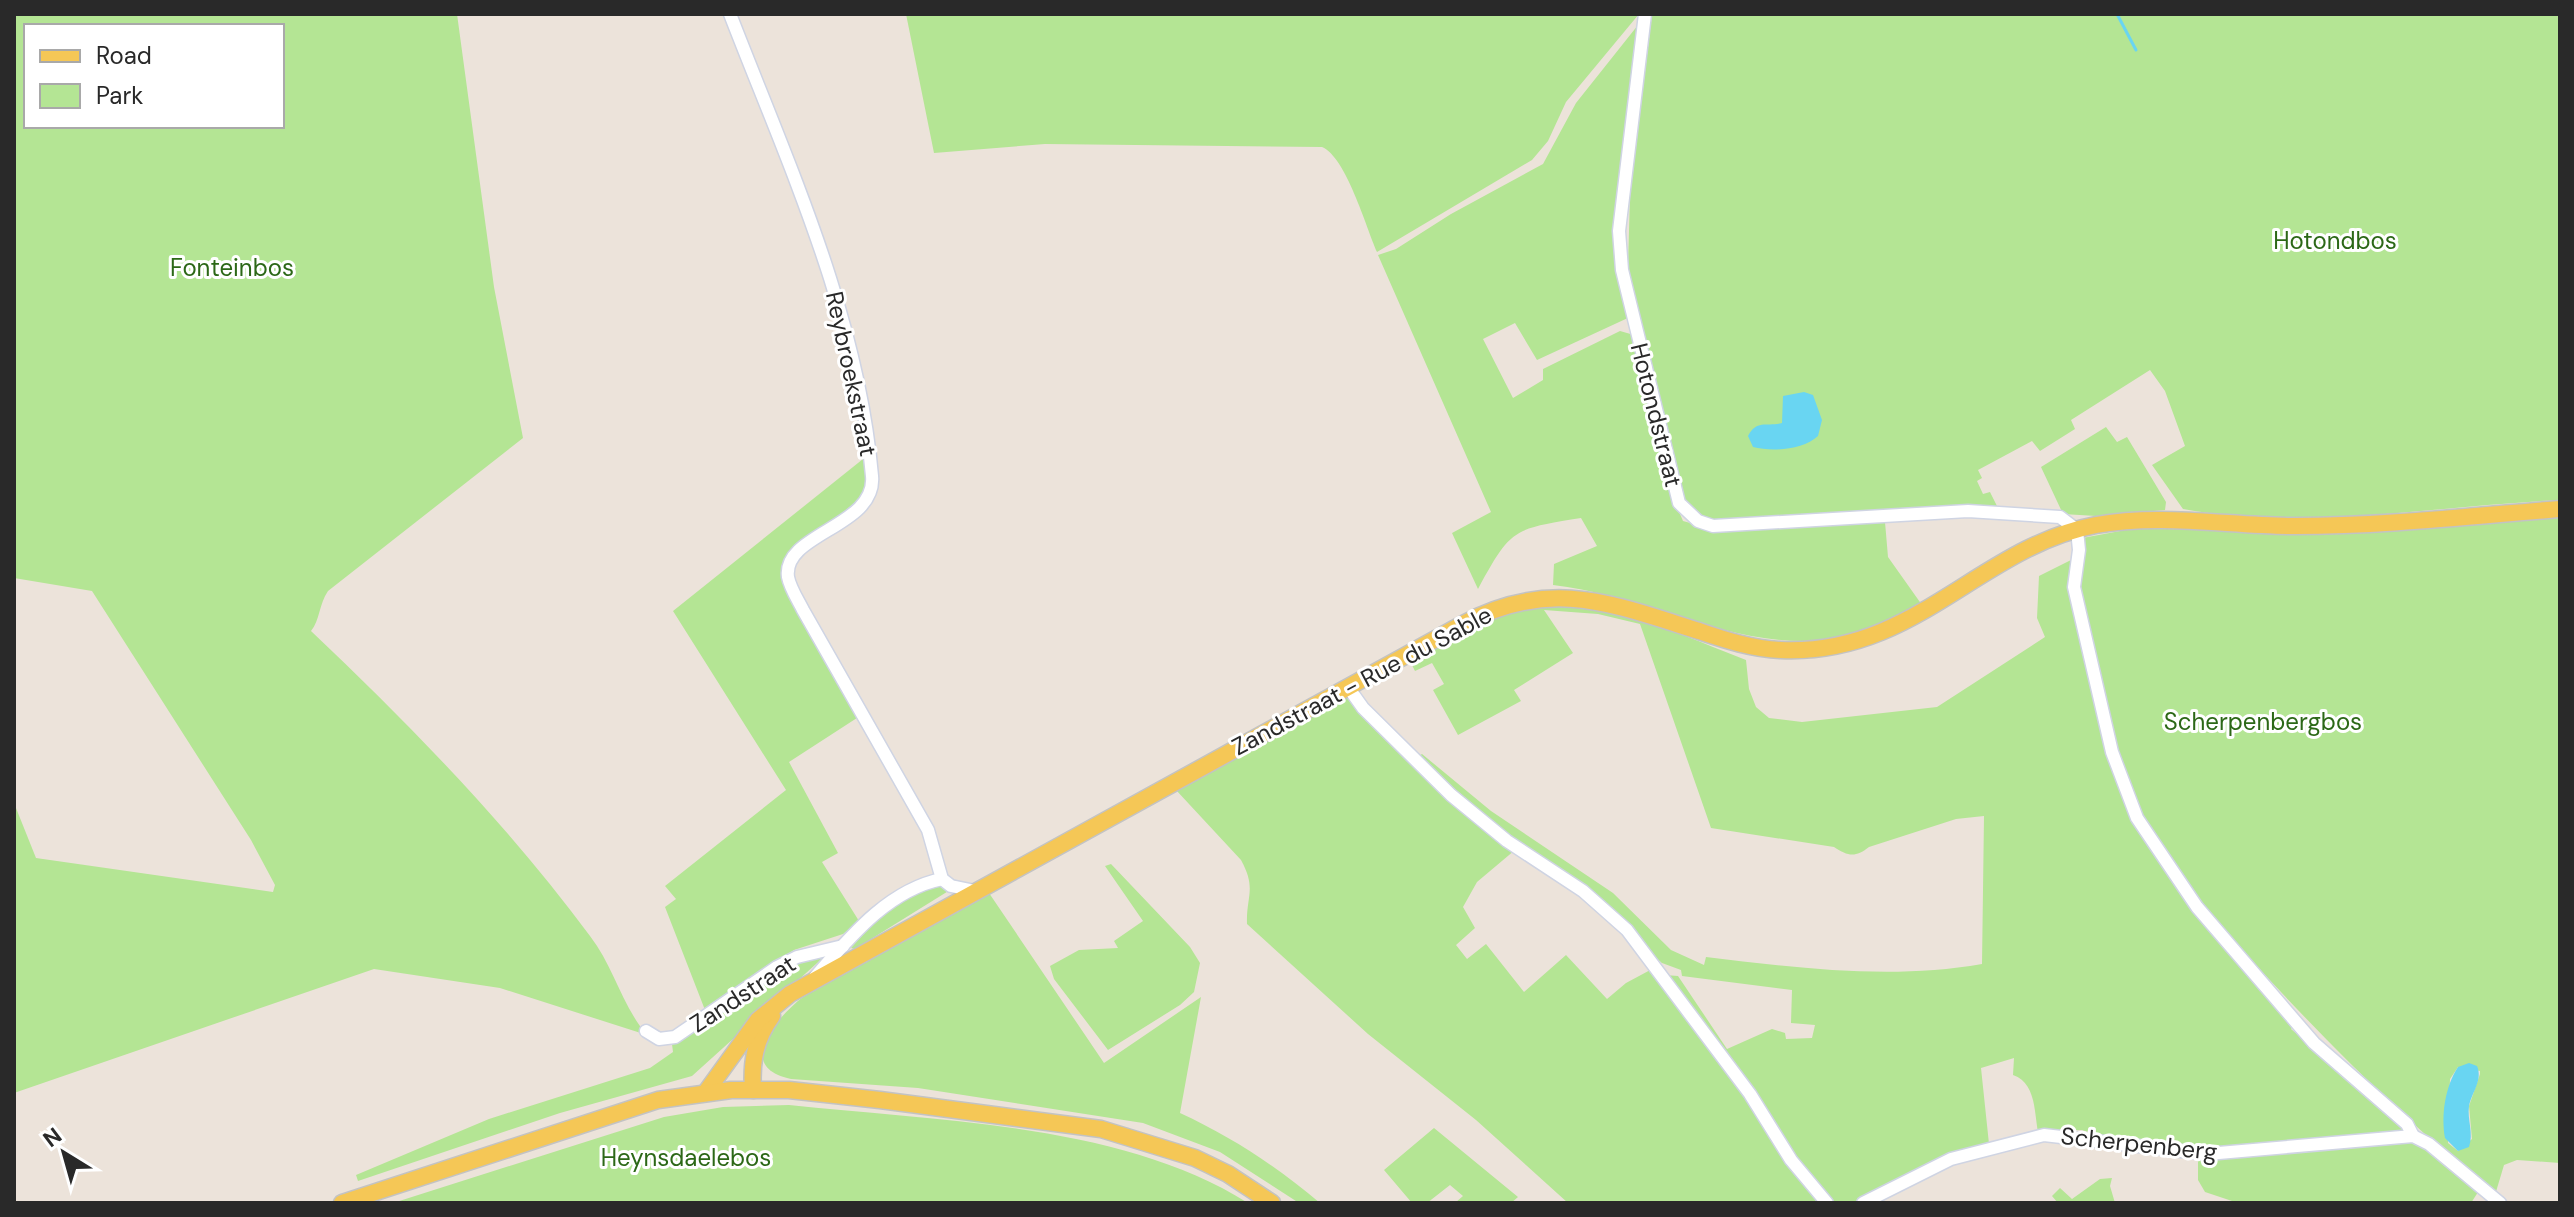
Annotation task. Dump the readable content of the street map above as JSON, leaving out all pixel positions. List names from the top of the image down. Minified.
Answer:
{"streets":{"main road":["Zandstraat - Rue du Sable"],"street":["Reybroekstraat","Hotondstraat","Zandstraat","Scherpenberg"]},"crossings":[["Reybroekstraat","Zandstraat"],["Hotondstraat","Zandstraat - Rue du Sable"],["Zandstraat - Rue du Sable","Zandstraat"]],"parks":["Hotondbos","Fonteinbos","Scherpenbergbos","Heynsdaelebos"],"legend":["Road","Park"],"north":"top left"}
